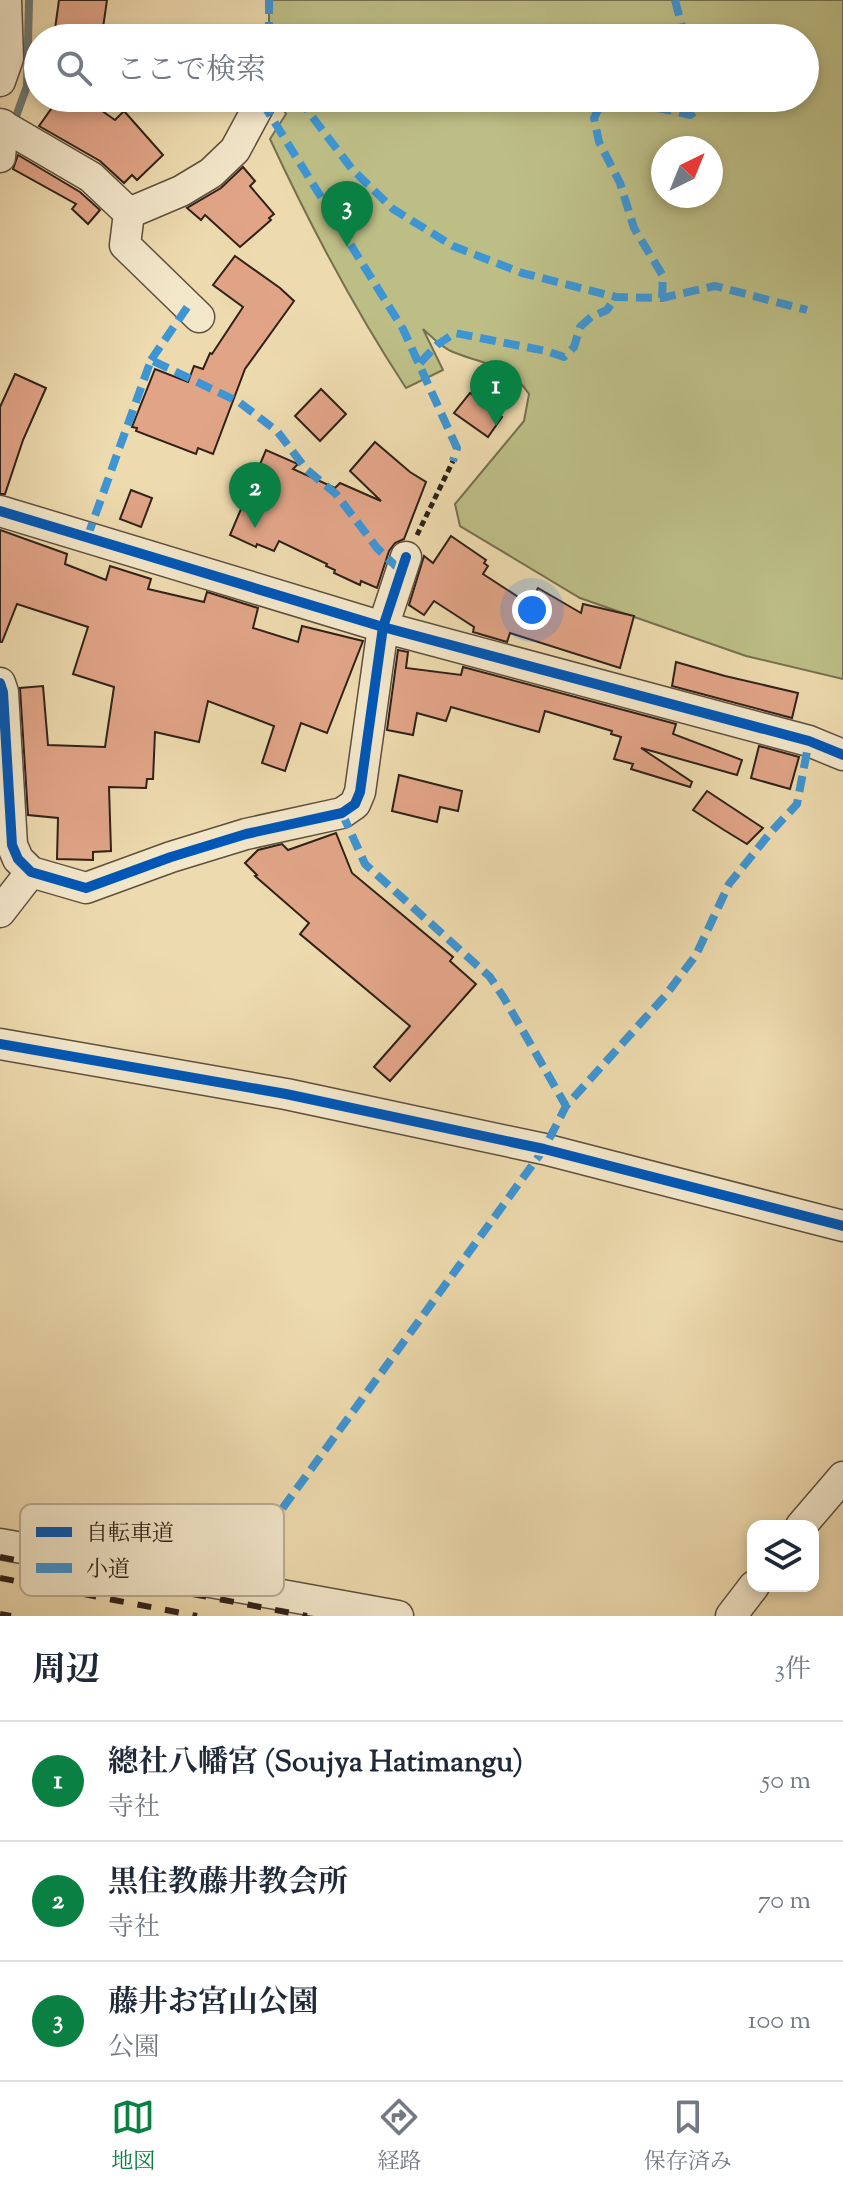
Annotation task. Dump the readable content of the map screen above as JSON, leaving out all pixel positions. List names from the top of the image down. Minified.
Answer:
{"legend":["自転車道","小道"],"north":"top right","page":{"search":"ここで検索","pins":["3","1","2"],"heading":["周辺","3件"],"list":[{"mark":"1","name":"總社八幡宮 (Soujya Hatimangu)","note":"寺社","value":"50 m"},{"mark":"2","name":"黒住教藤井教会所","note":"寺社","value":"70 m"},{"mark":"3","name":"藤井お宮山公園","note":"公園","value":"100 m"}],"nav":["地図","経路","保存済み"]}}
